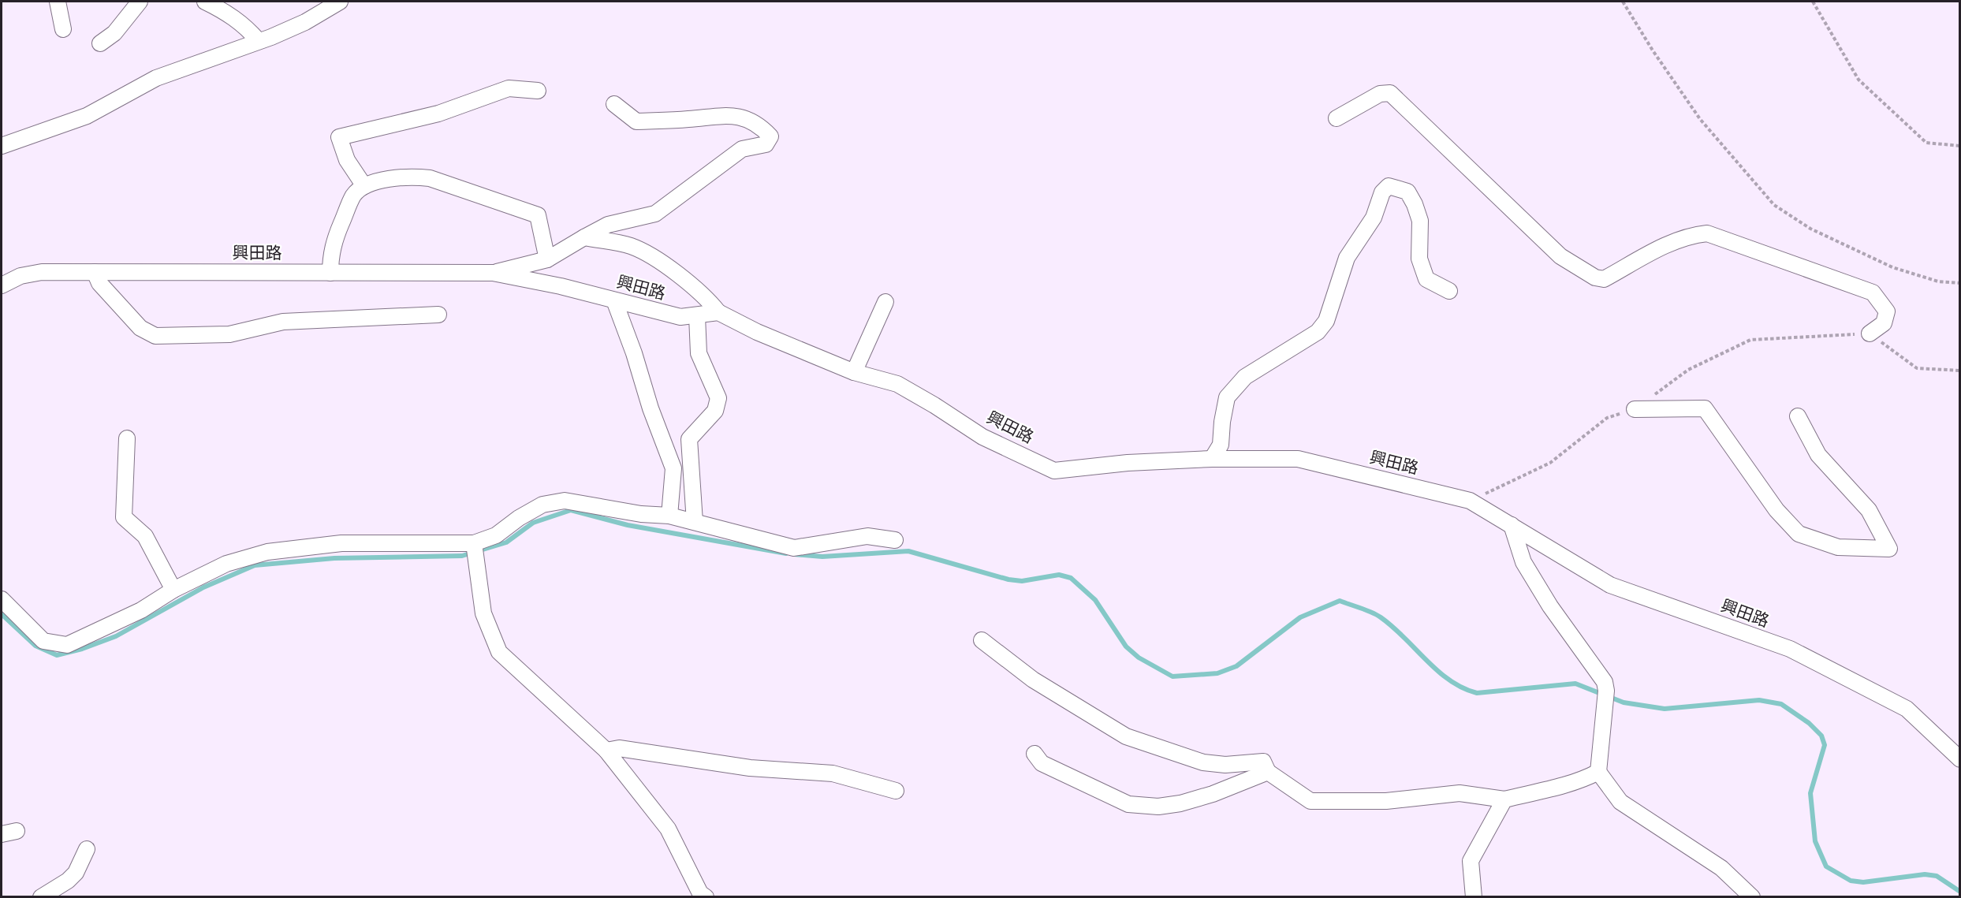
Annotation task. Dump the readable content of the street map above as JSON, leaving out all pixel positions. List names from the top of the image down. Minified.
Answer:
{"streets":{"street":["興田路"]}}
